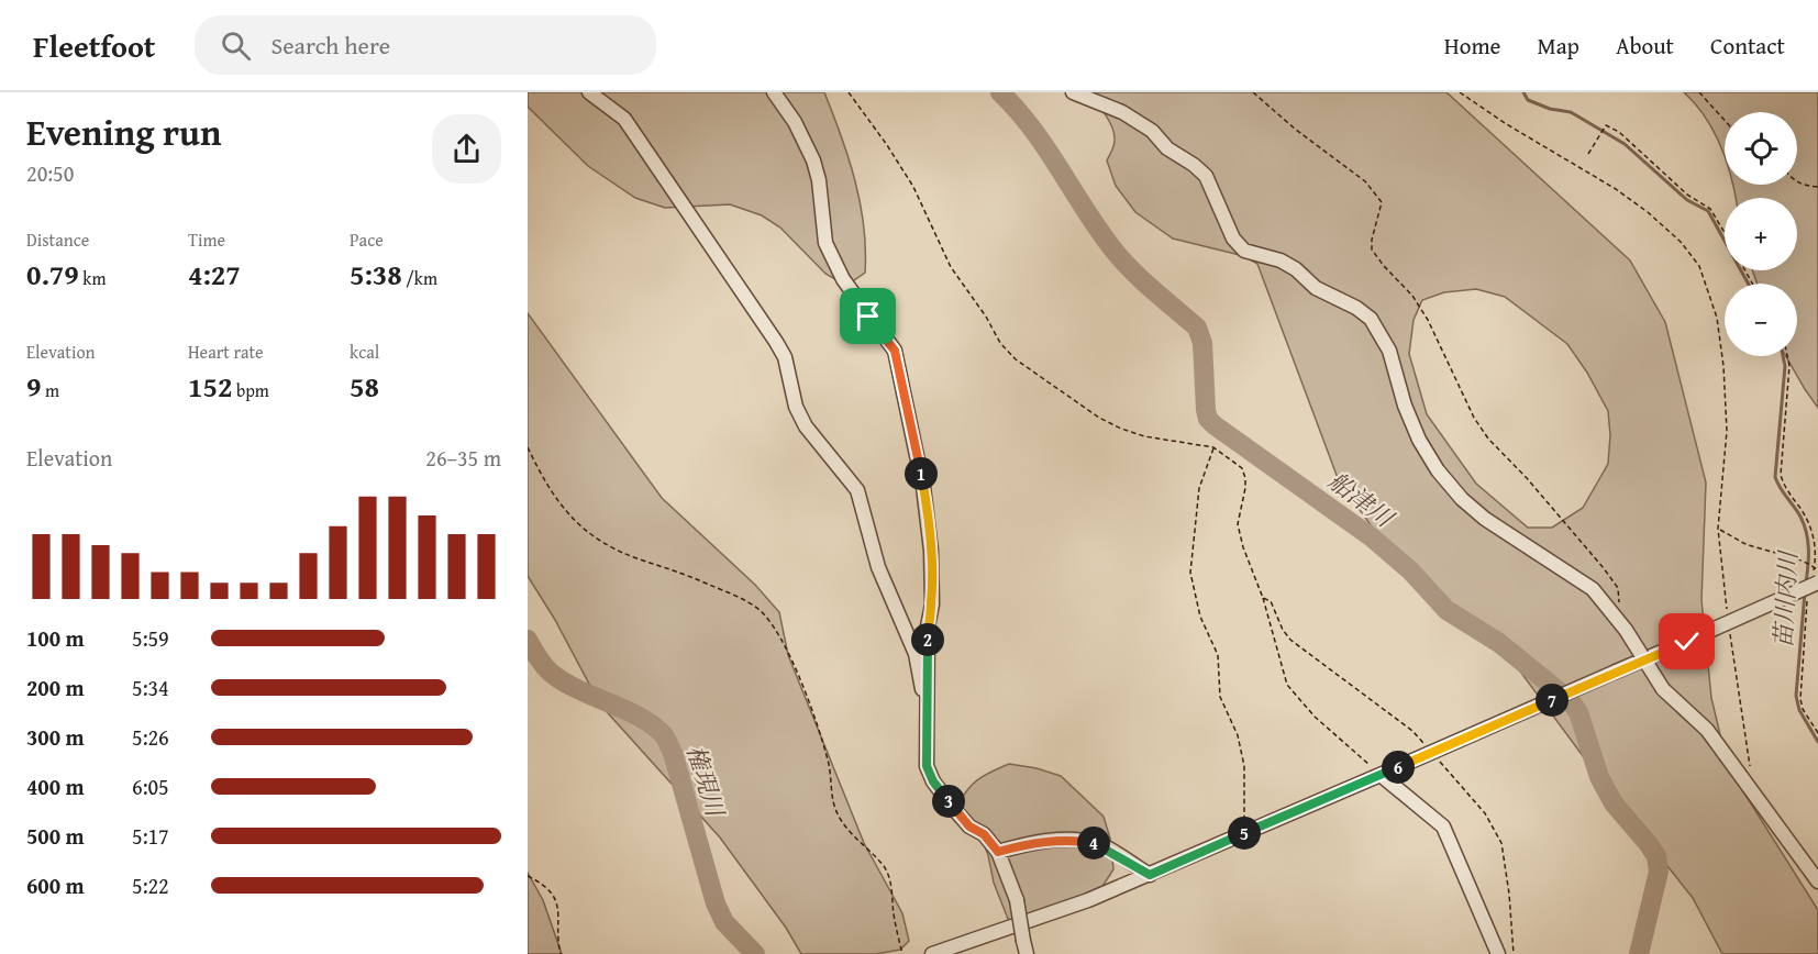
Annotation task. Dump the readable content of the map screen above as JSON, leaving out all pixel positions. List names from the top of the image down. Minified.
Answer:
{"water":["船津川","苗川内川","権現川"],"page":{"header":"Fleetfoot","search":"Search here","nav":["Home","Map","About","Contact"],"heading":["Evening run","20:50"],"map_buttons":["+","−"],"stats":[["Distance","0.79 km"],["Time","4:27"],["Pace","5:38 /km"],["Elevation","9 m"],["Heart rate","152 bpm"],["kcal","58"]],"chart":["Elevation","26–35 m"],"pins":["1","2","7","6","3","5","4"],"list":[{"name":"100 m","note":"5:59"},{"name":"200 m","note":"5:34"},{"name":"300 m","note":"5:26"},{"name":"400 m","note":"6:05"},{"name":"500 m","note":"5:17"},{"name":"600 m","note":"5:22"}]}}
